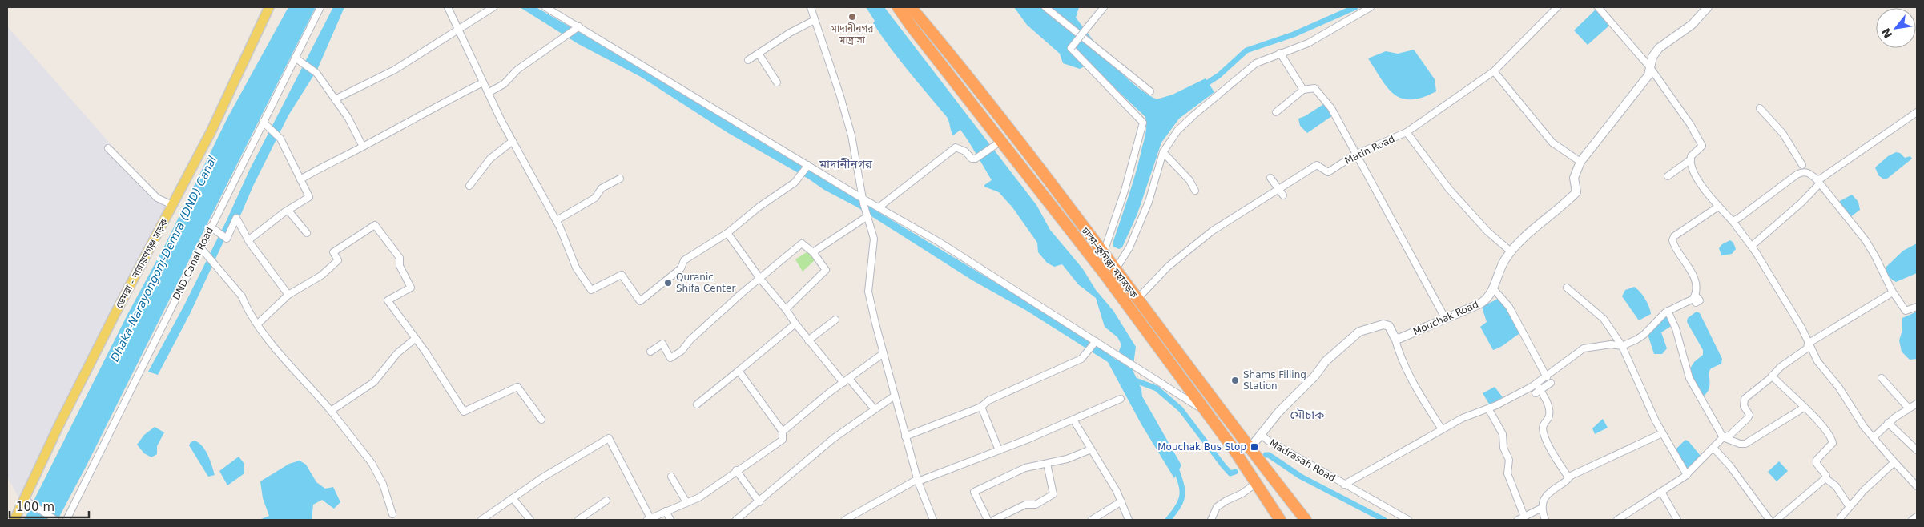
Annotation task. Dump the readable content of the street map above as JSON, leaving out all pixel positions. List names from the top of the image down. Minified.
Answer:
{"streets":{"highway":["ঢাকা–কুমিল্লা মহাসড়ক"],"main road":["ডেমরা - নারায়ণগঞ্জ সড়ক"],"street":["Matin Road","DND Canal Road","Mouchak Road","Madrasah Road"]},"crossings":[["Matin Road","ঢাকা–কুমিল্লা মহাসড়ক"]],"districts":["মাদানীনগর","মৌচাক"],"water":["Dhaka-Narayongonj-Demra (DND) Canal"],"places":{"other":["মাদানীনগর মাদ্রাসা","Quranic Shifa Center","Shams Filling Station"],"transit":["Mouchak Bus Stop"]},"scale_bar":"100 m","north":"bottom left"}
